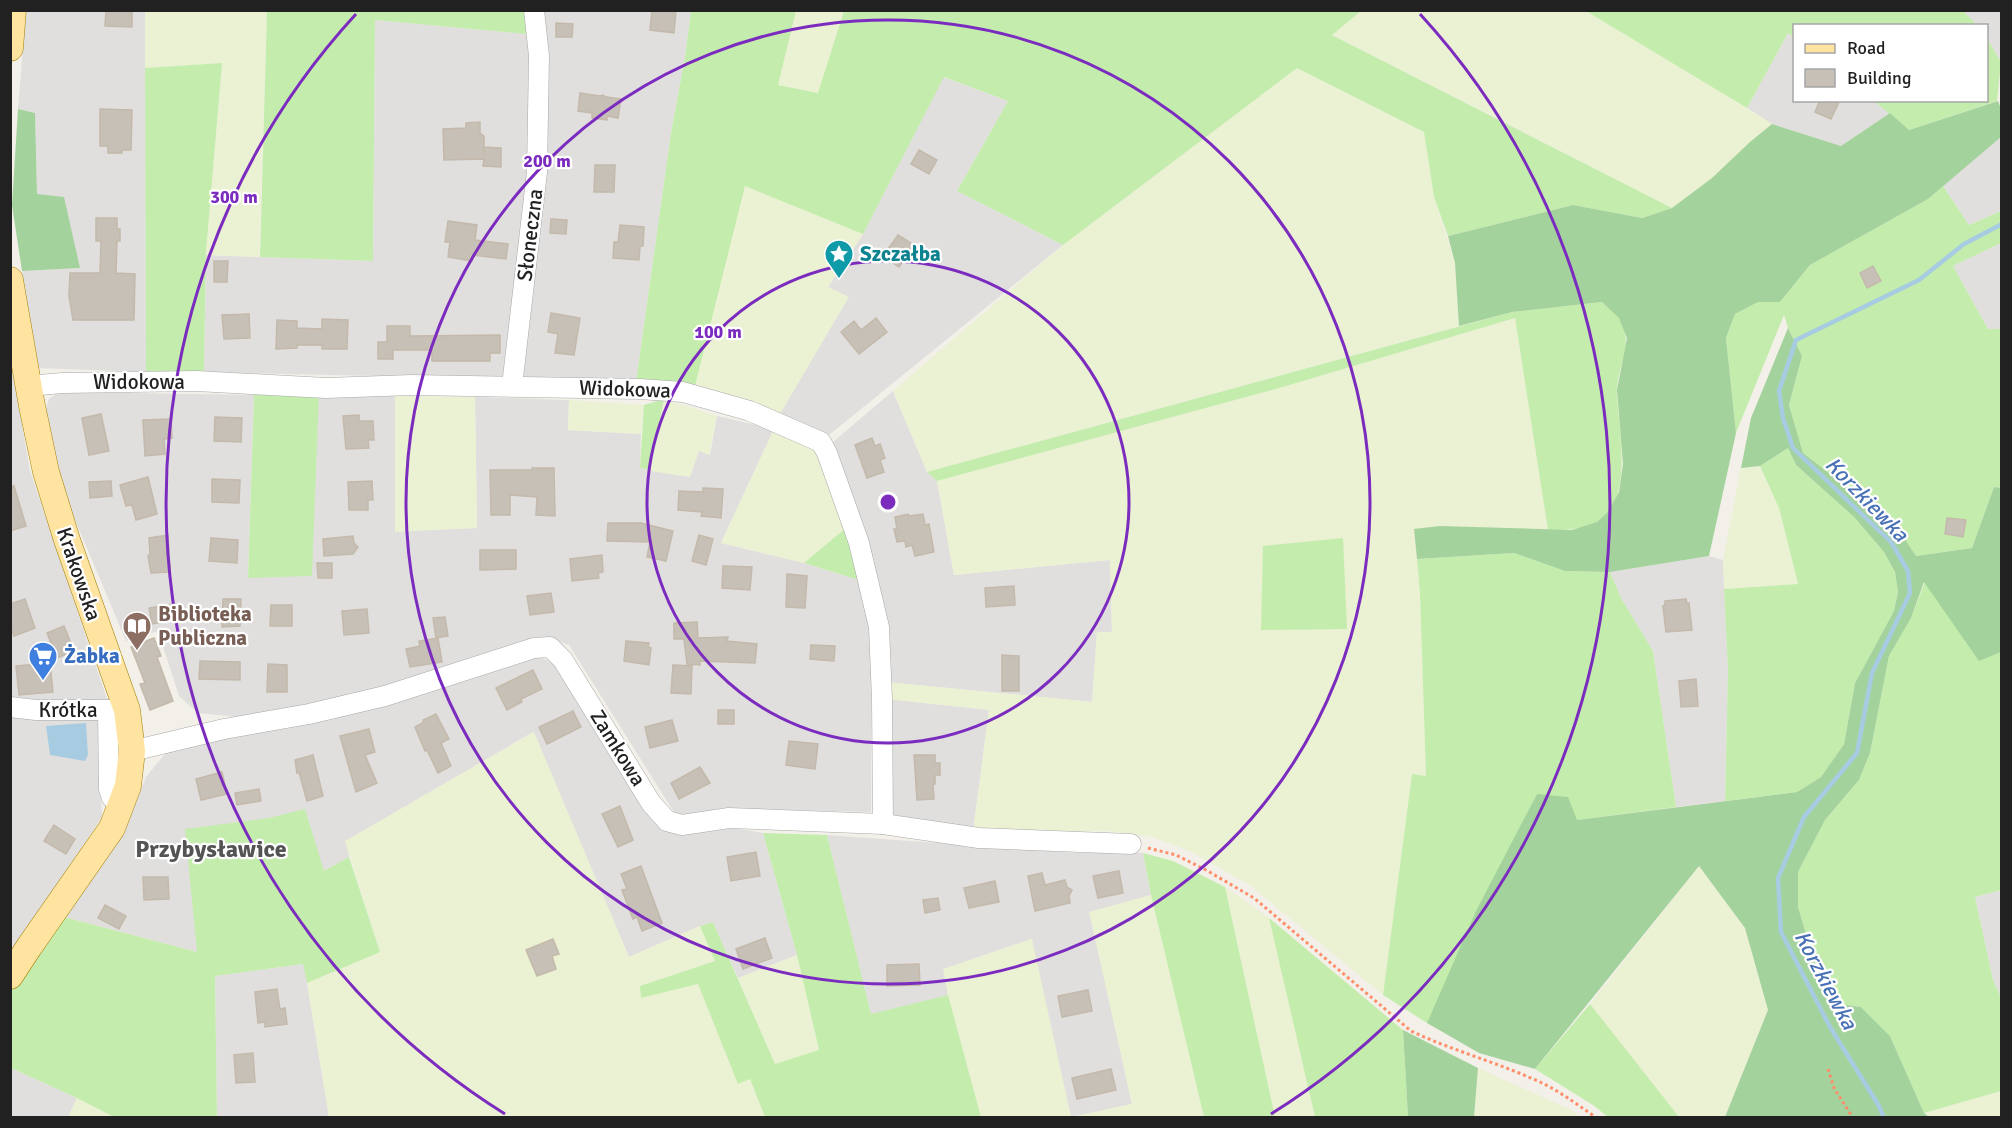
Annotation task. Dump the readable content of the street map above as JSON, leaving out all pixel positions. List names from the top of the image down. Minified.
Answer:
{"streets":{"main road":["Krakowska"],"street":["Słoneczna","Widokowa","Krótka","Zamkowa"]},"crossings":[["Słoneczna","Widokowa"],["Widokowa","Krakowska"],["Widokowa","Zamkowa"],["Krakowska","Krótka"],["Krakowska","Zamkowa"]],"districts":["Przybysławice"],"water":["Korzkiewka"],"places":{"place":["Szczałba"],"library":["Biblioteka Publiczna"],"supermarket":["Żabka"]},"legend":["Road","Building"],"rings":["200 m","300 m","100 m"]}
